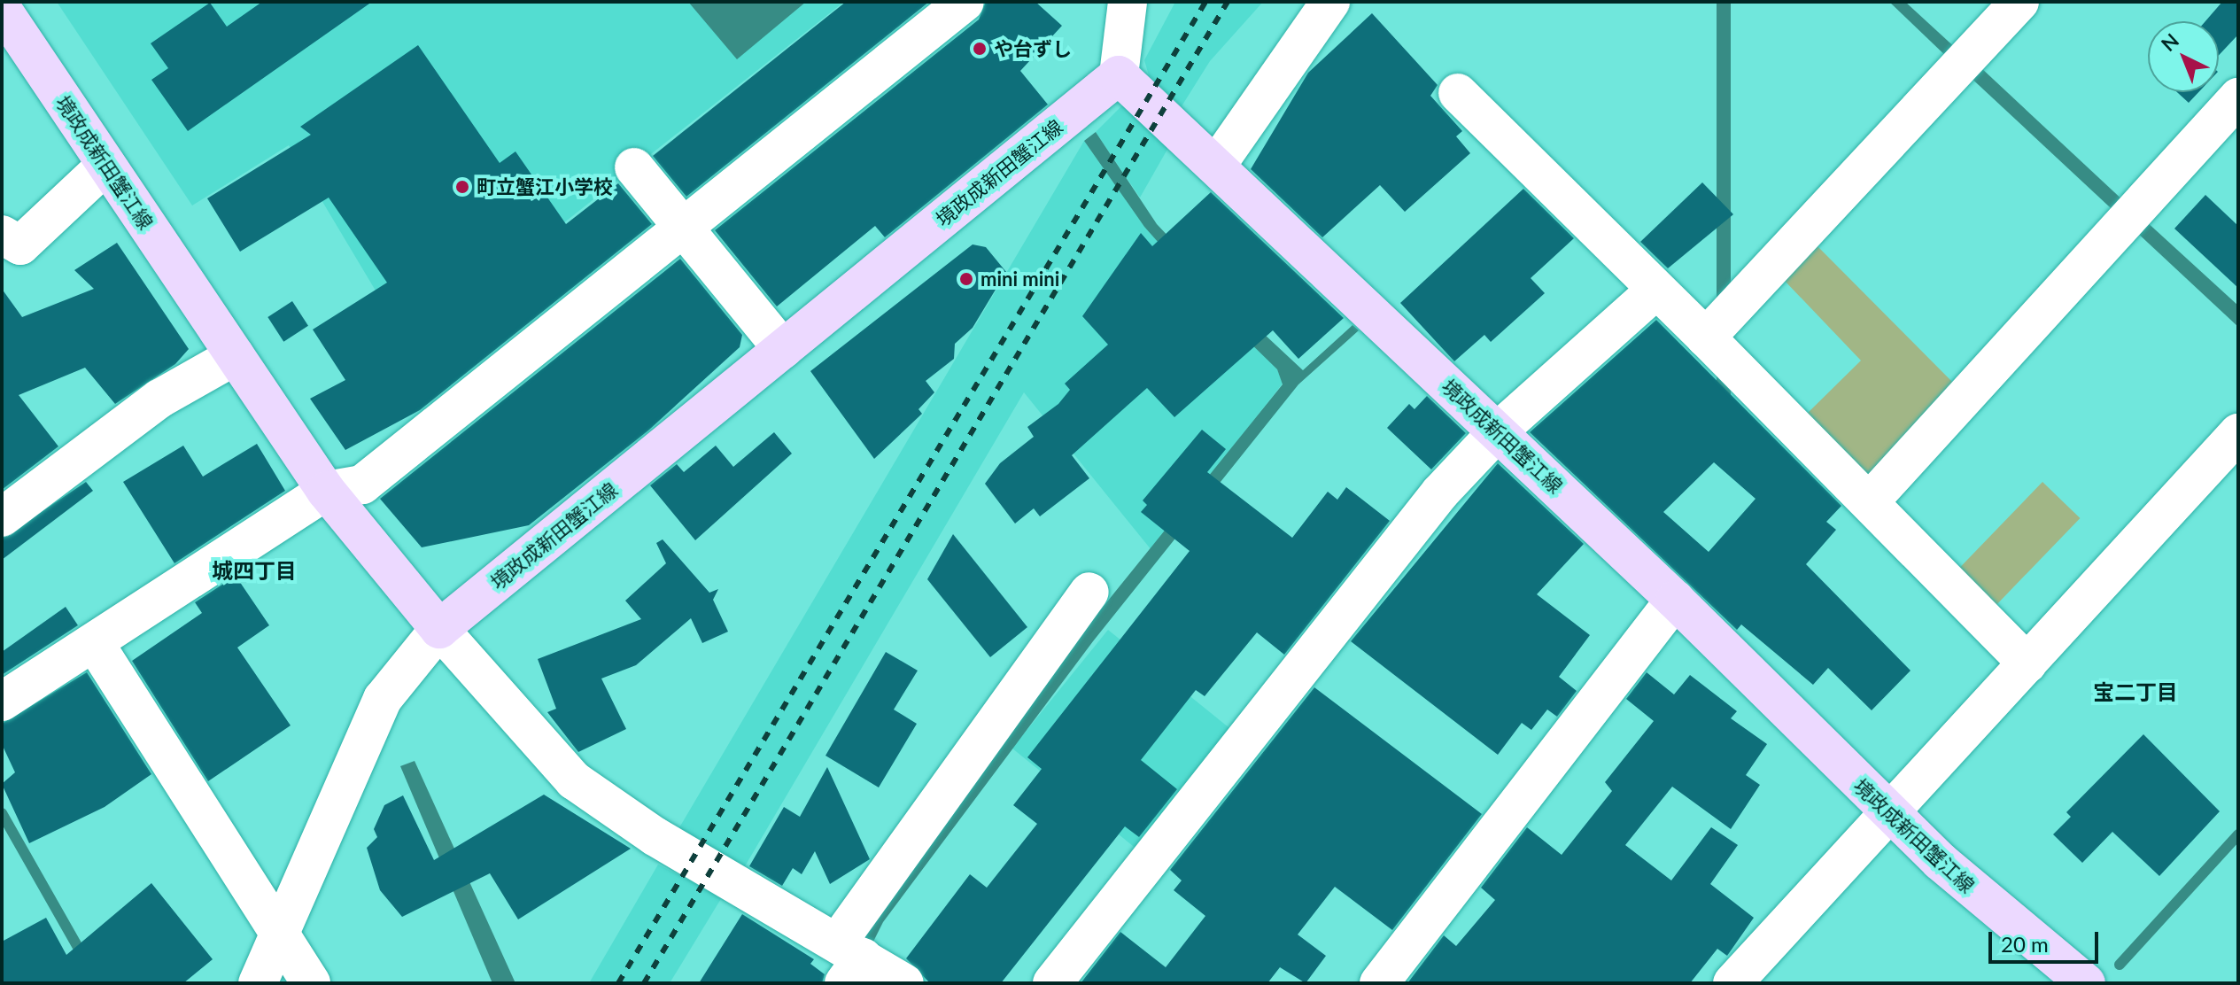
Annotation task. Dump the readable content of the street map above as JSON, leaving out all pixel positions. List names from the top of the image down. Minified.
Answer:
{"streets":{"main road":["境政成新田蟹江線"]},"districts":["城四丁目","宝二丁目"],"places":["や台ずし","町立蟹江小学校","mini mini"],"scale_bar":"20 m","north":"top left"}
